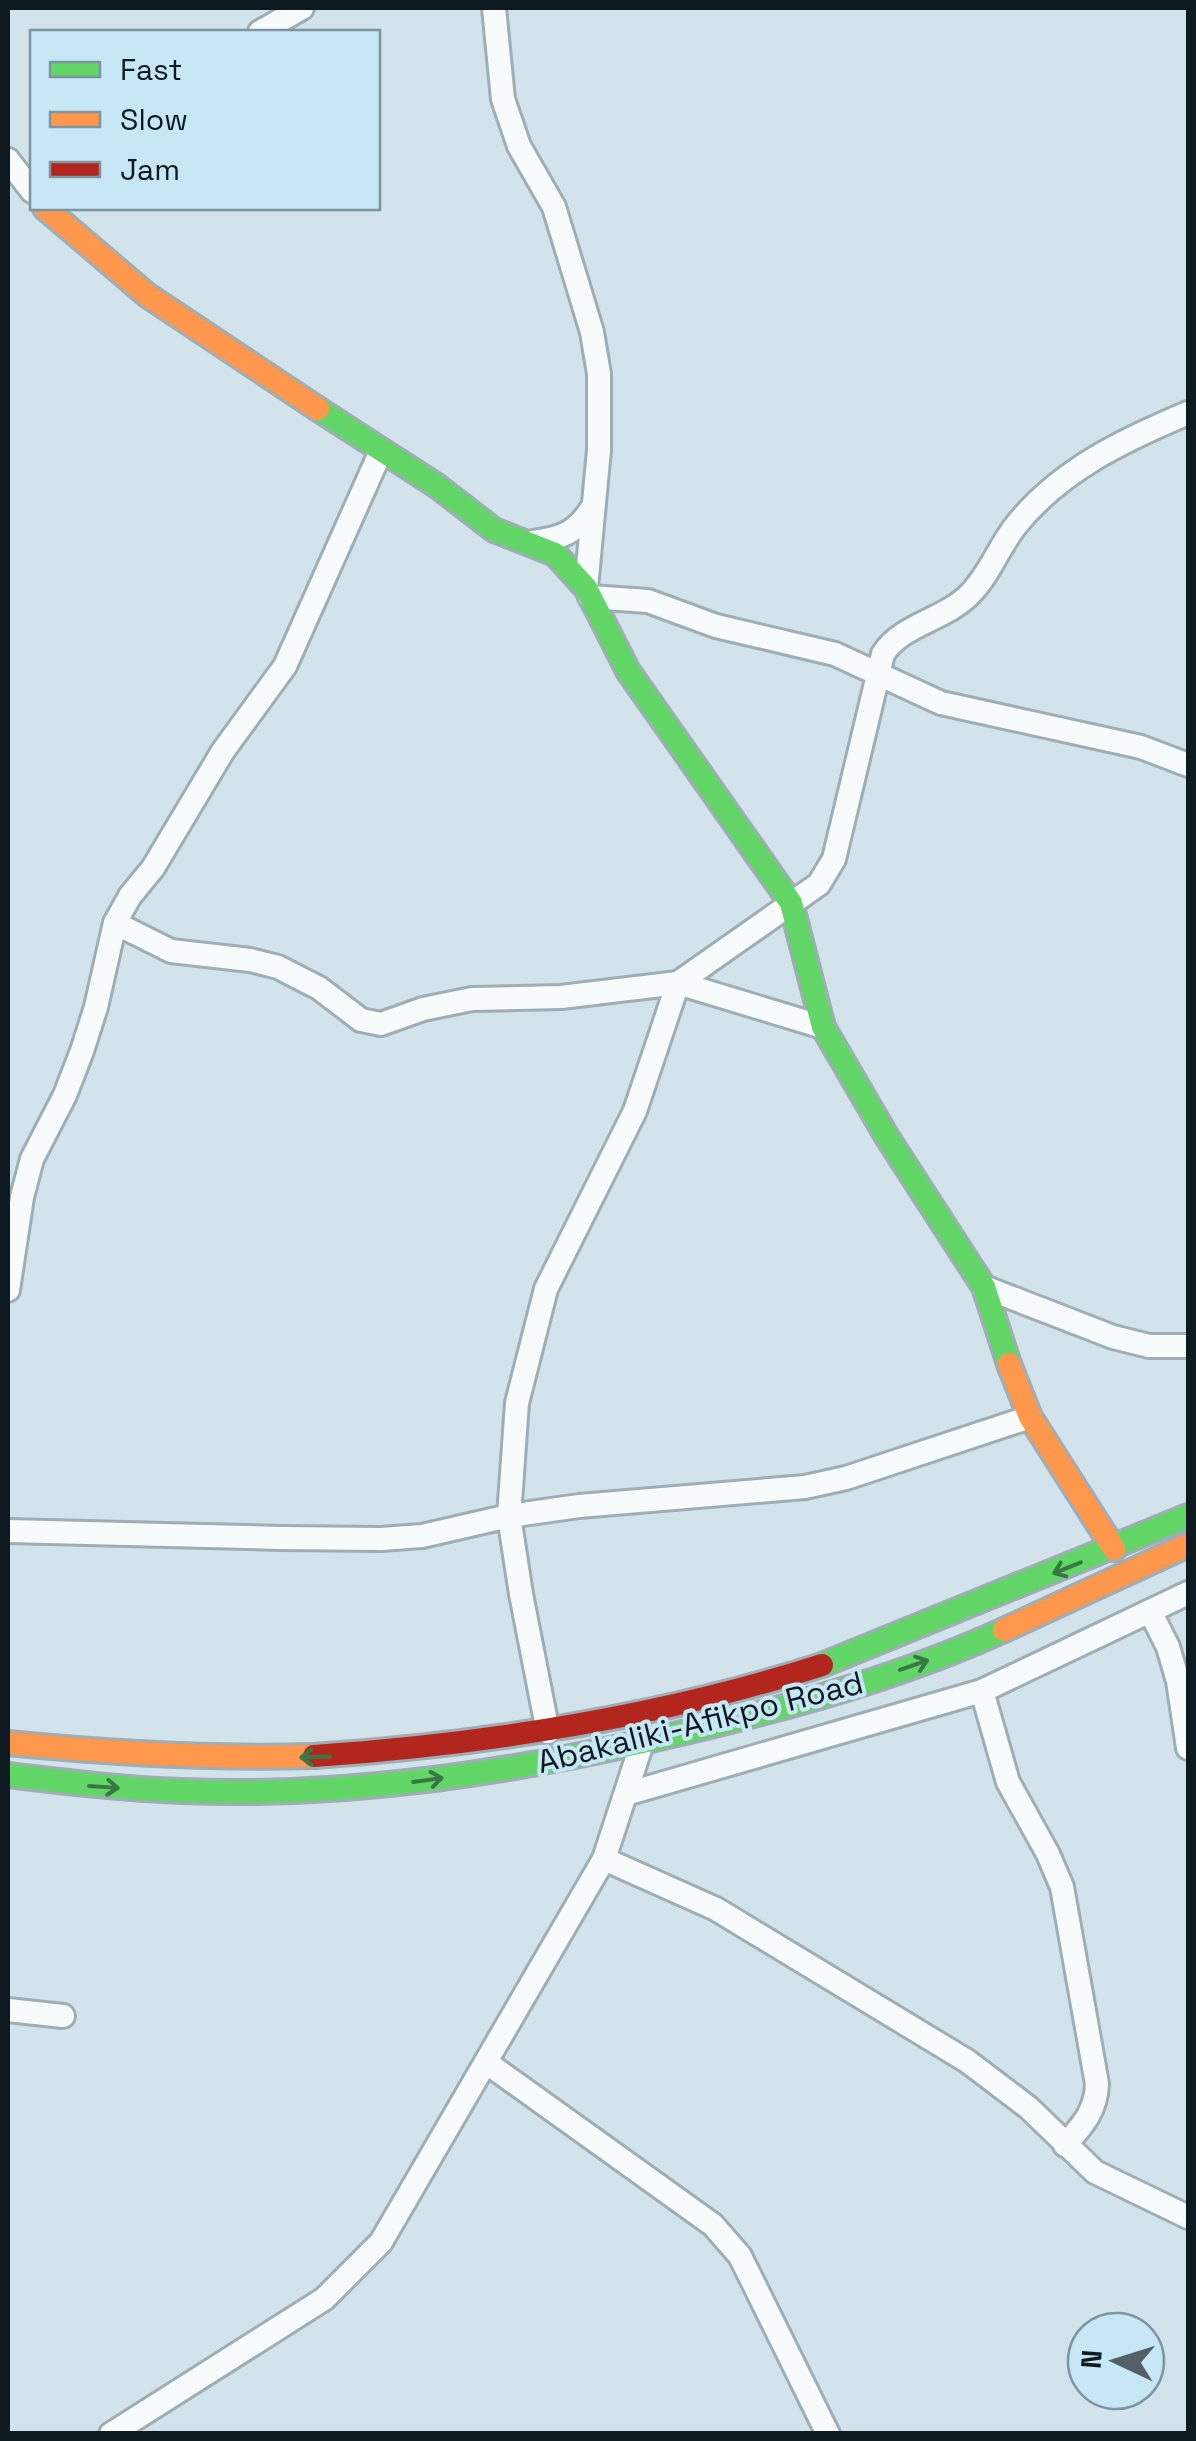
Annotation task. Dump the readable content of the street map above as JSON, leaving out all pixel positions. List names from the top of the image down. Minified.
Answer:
{"streets":{"main road":["Abakaliki-Afikpo Road"]},"legend":["Fast","Slow","Jam"],"north":"left"}
